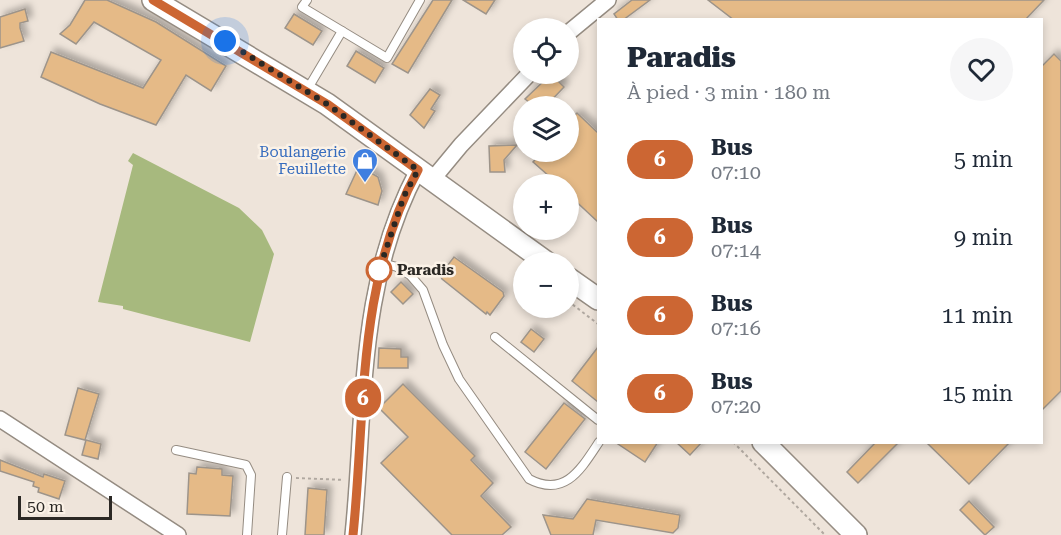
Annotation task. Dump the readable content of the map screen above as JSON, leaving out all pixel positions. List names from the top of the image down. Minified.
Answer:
{"places":{"shop":["Boulangerie Feuillette"],"other":["Paradis"]},"lines":["bus line 6"],"scale_bar":"50 m","page":{"on_map":"6","map_buttons":["+","−"],"heading":["Paradis","À pied · 3 min · 180 m"],"list":[{"mark":"6","name":"Bus","note":"07:10","value":"5 min"},{"mark":"6","name":"Bus","note":"07:14","value":"9 min"},{"mark":"6","name":"Bus","note":"07:16","value":"11 min"},{"mark":"6","name":"Bus","note":"07:20","value":"15 min"}],"scale":"50 m"}}
